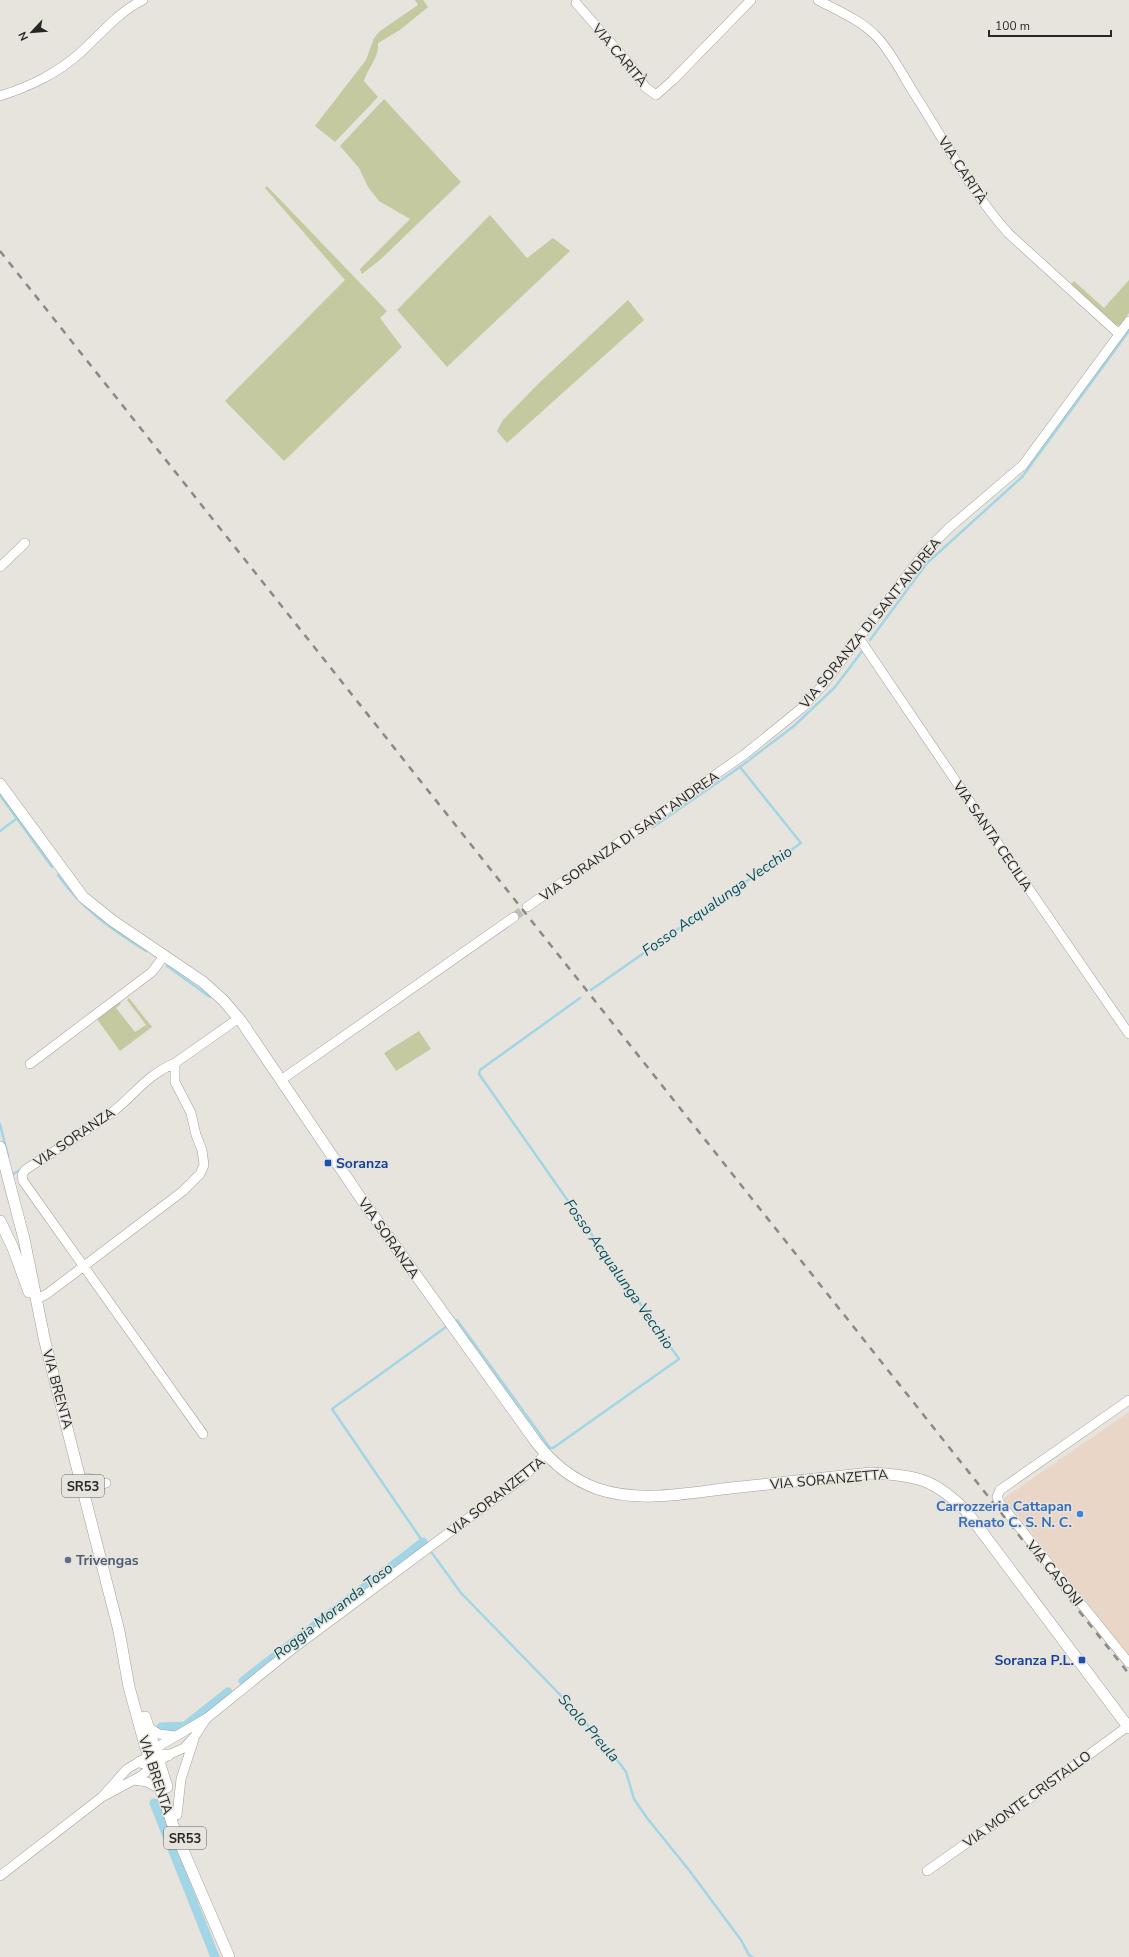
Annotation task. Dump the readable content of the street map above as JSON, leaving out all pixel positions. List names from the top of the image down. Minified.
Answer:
{"streets":{"main road":["VIA SORANZA","VIA BRENTA","VIA SORANZETTA","SR53"],"street":["VIA CARITÀ","VIA SORANZA DI SANT'ANDREA","VIA SANTA CECILIA","VIA CASONI","VIA MONTE CRISTALLO"]},"crossings":[["VIA CARITÀ","VIA SORANZA DI SANT'ANDREA"],["VIA SORANZA DI SANT'ANDREA","VIA SANTA CECILIA"],["VIA SORANZA","VIA SORANZETTA"],["VIA BRENTA","VIA SORANZETTA"],["VIA BRENTA","SR53"],["VIA SORANZETTA","VIA MONTE CRISTALLO"]],"water":["Fosso Acqualunga Vecchio","Roggia Moranda Toso","Scolo Preula"],"places":{"transit":["Soranza","Soranza P.L."],"other":["Carrozzeria Cattapan Renato C. S. N. C.","Trivengas"]},"scale_bar":"100 m","north":"bottom left"}
